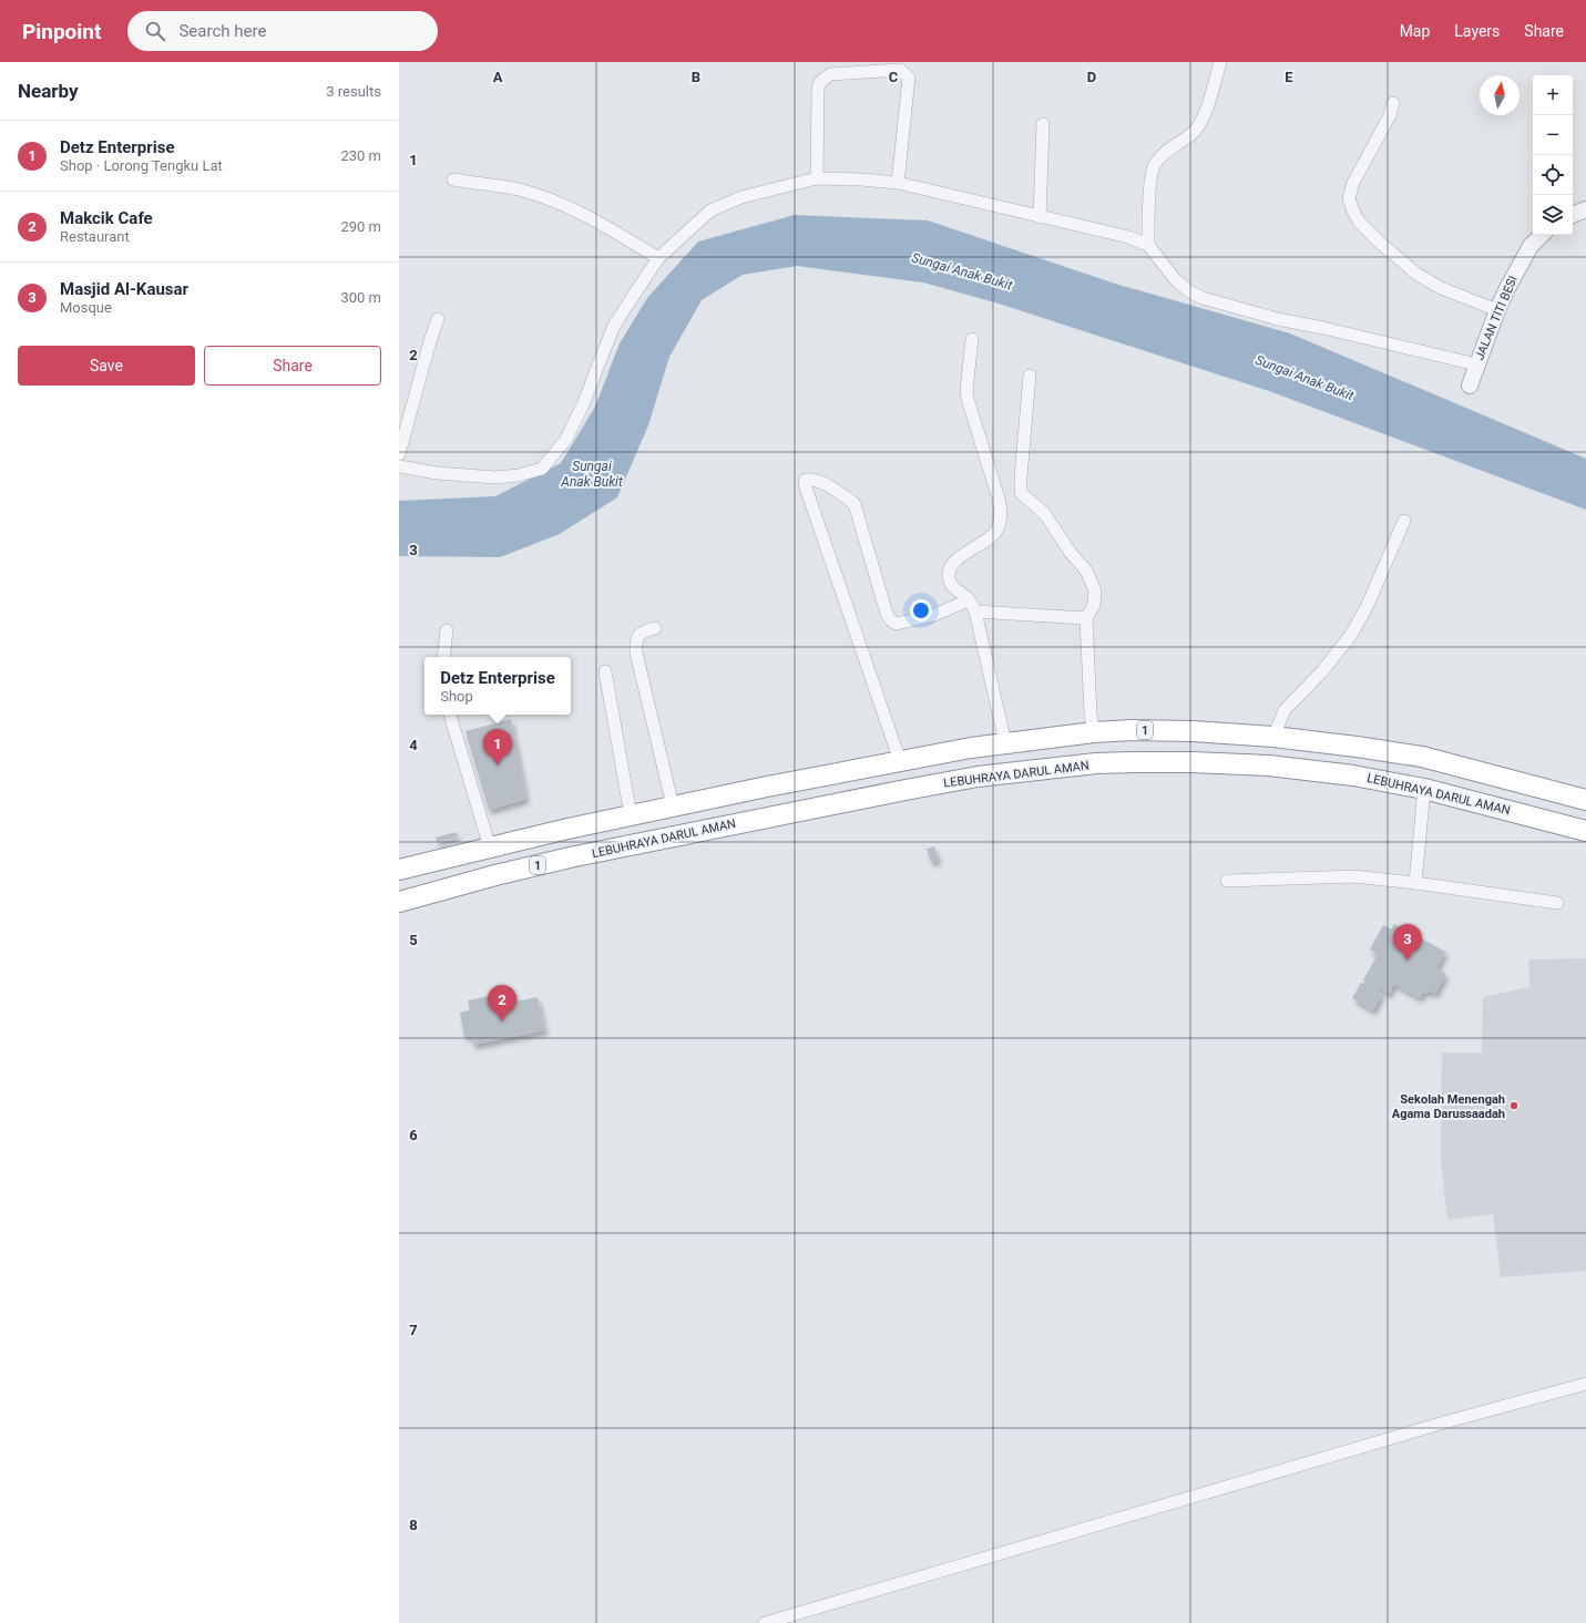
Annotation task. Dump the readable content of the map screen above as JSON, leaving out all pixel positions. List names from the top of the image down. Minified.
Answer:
{"streets":{"highway":["1","LEBUHRAYA DARUL AMAN"],"street":["JALAN TITI BESI"]},"water":["Sungai Anak Bukit"],"places":["Sekolah Menengah Agama Darussaadah"],"north":"top","page":{"header":"Pinpoint","search":"Search here","nav":["Map","Layers","Share"],"heading":["Nearby","3 results"],"map_buttons":["+","−"],"list":[{"mark":"1","name":"Detz Enterprise","note":"Shop · Lorong Tengku Lat","value":"230 m"},{"mark":"2","name":"Makcik Cafe","note":"Restaurant","value":"290 m"},{"mark":"3","name":"Masjid Al-Kausar","note":"Mosque","value":"300 m"}],"buttons":["Save","Share"],"popup":["Detz Enterprise","Shop"],"pins":["1","3","2"]},"grid":{"columns":["A","B","C","D","E"],"rows":["1","2","3","4","5","6","7","8"]}}
